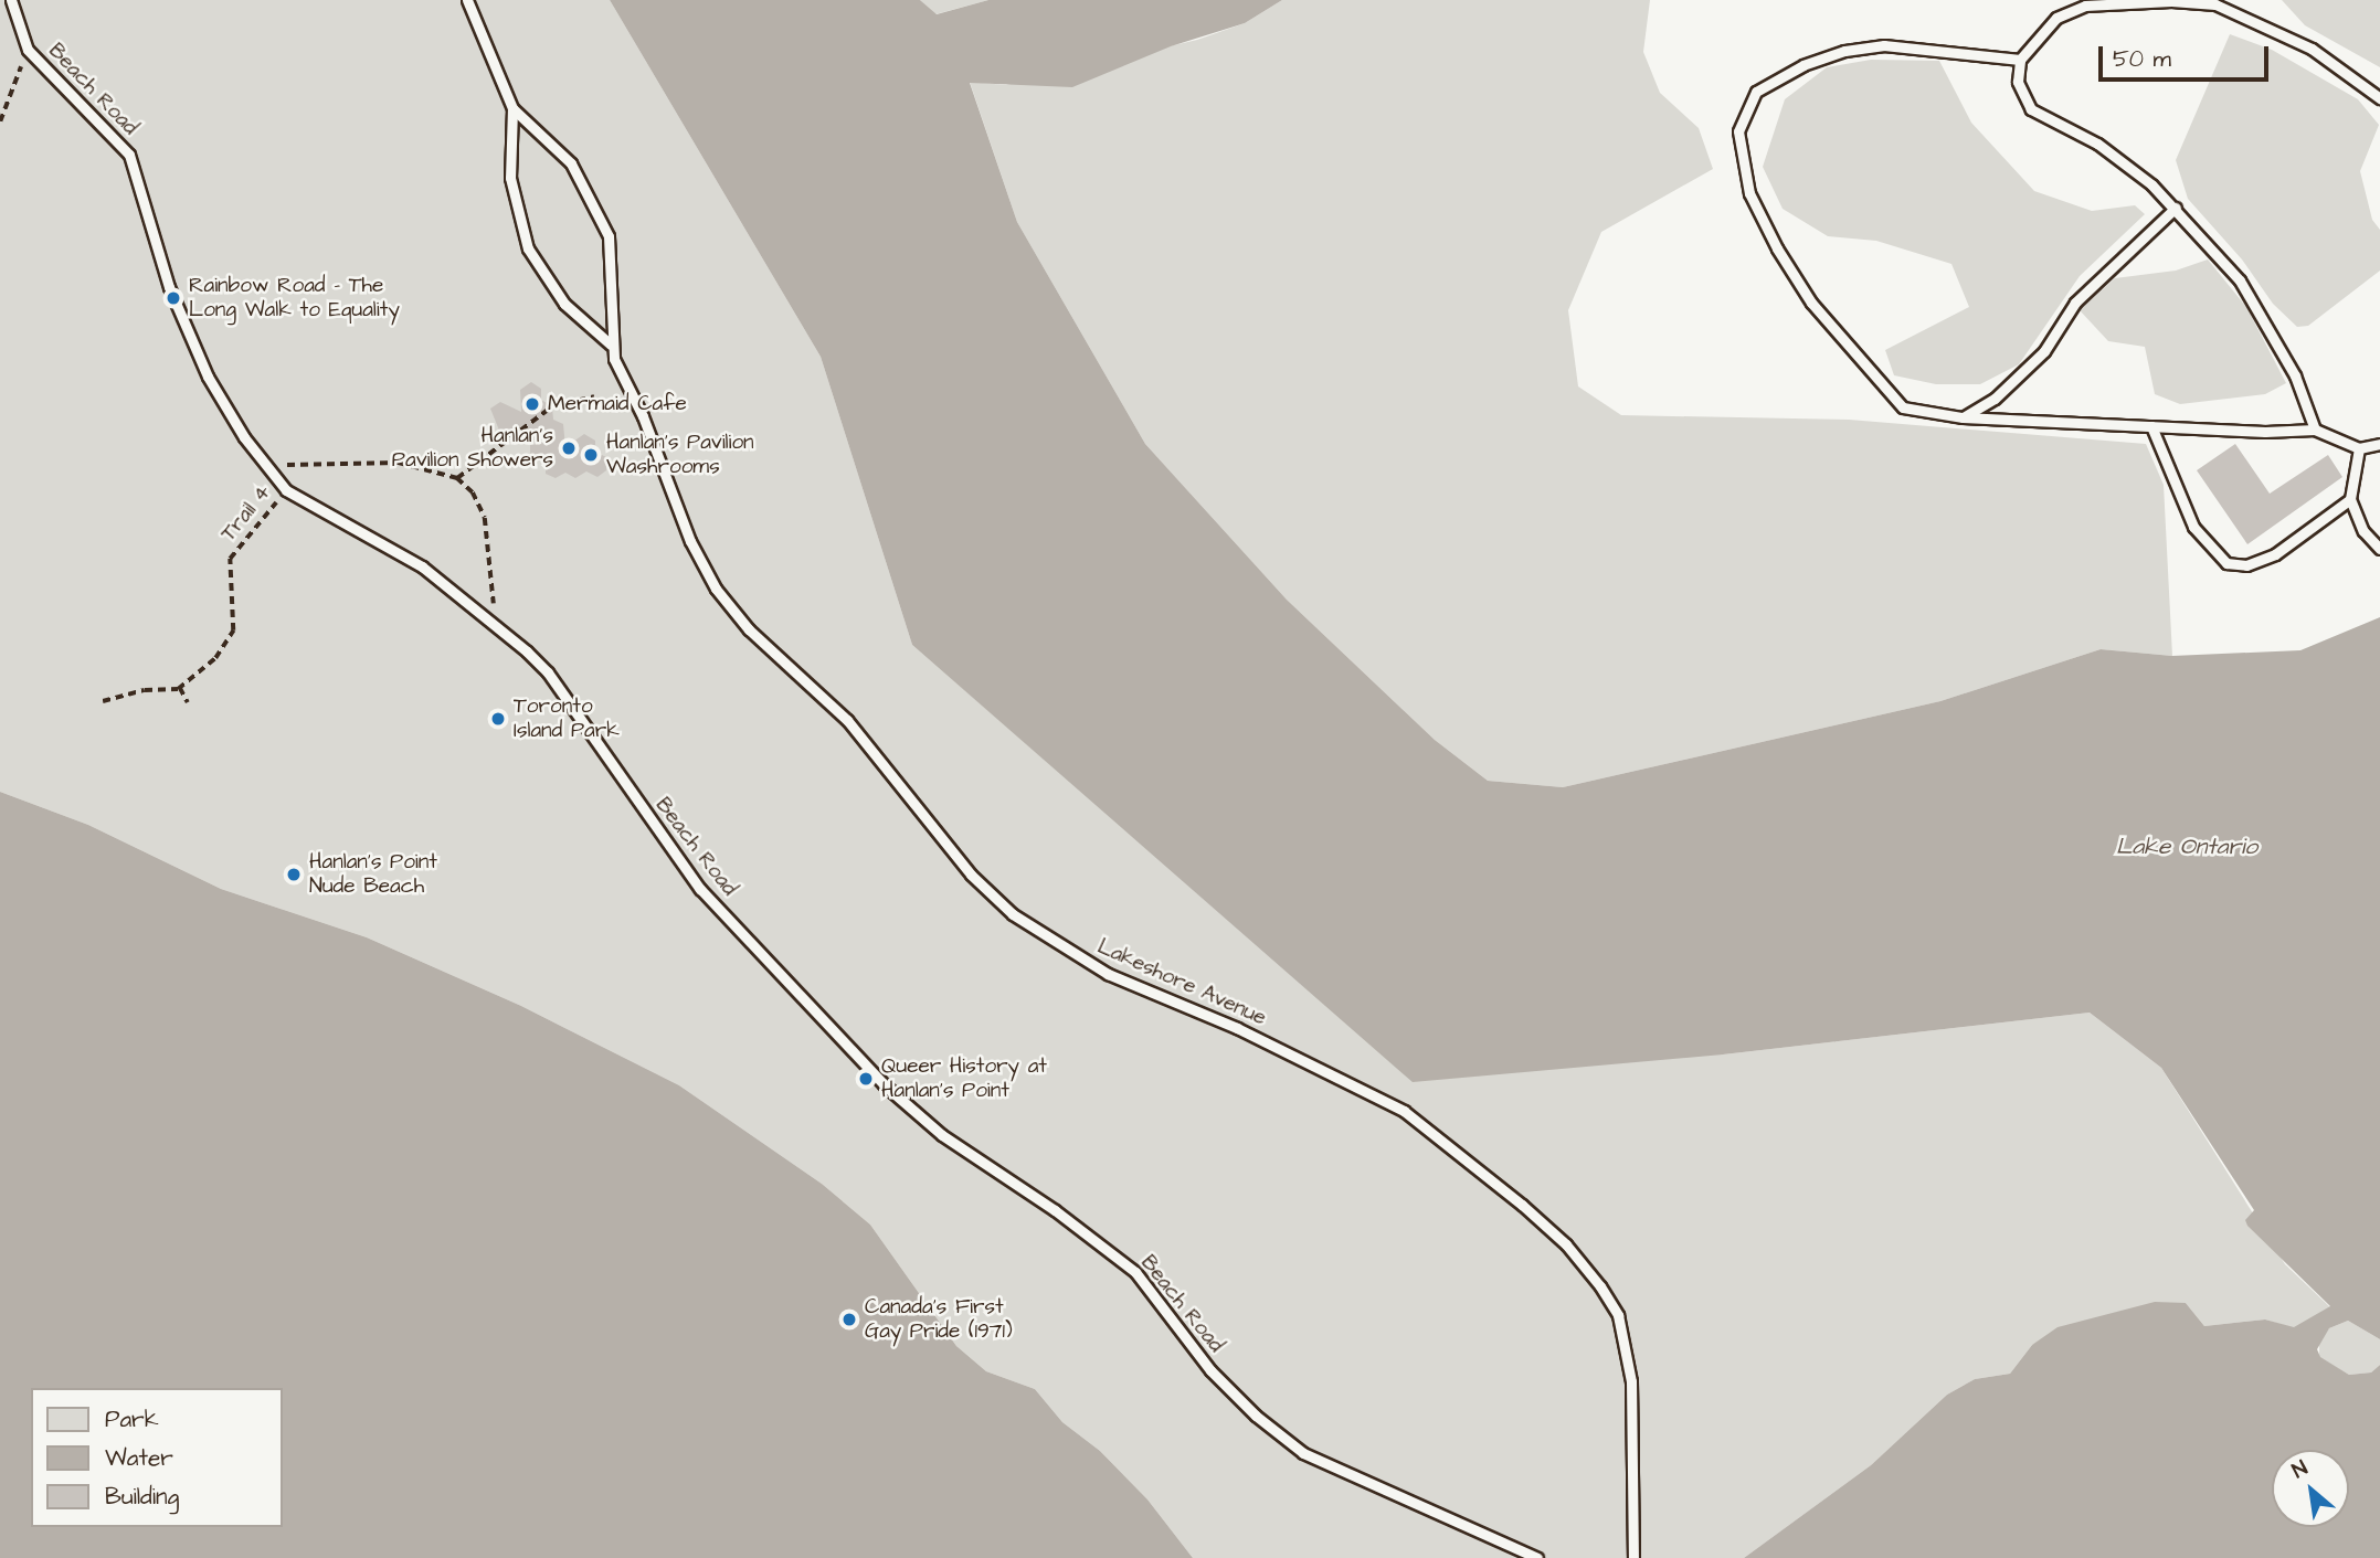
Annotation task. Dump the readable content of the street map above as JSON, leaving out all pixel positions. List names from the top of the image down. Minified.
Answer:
{"streets":{"lane":["Beach Road","Lakeshore Avenue"],"path":["Trail 4"]},"crossings":[["Beach Road","Trail 4"]],"water":["Lake Ontario"],"places":["Rainbow Road - The Long Walk to Equality","Mermaid Cafe","Hanlan's Pavilion Showers","Hanlan's Pavilion Washrooms","Toronto Island Park","Hanlan's Point Nude Beach","Queer History at Hanlan's Point","Canada's First Gay Pride (1971)"],"legend":["Park","Water","Building"],"scale_bar":"50 m","north":"top left"}
